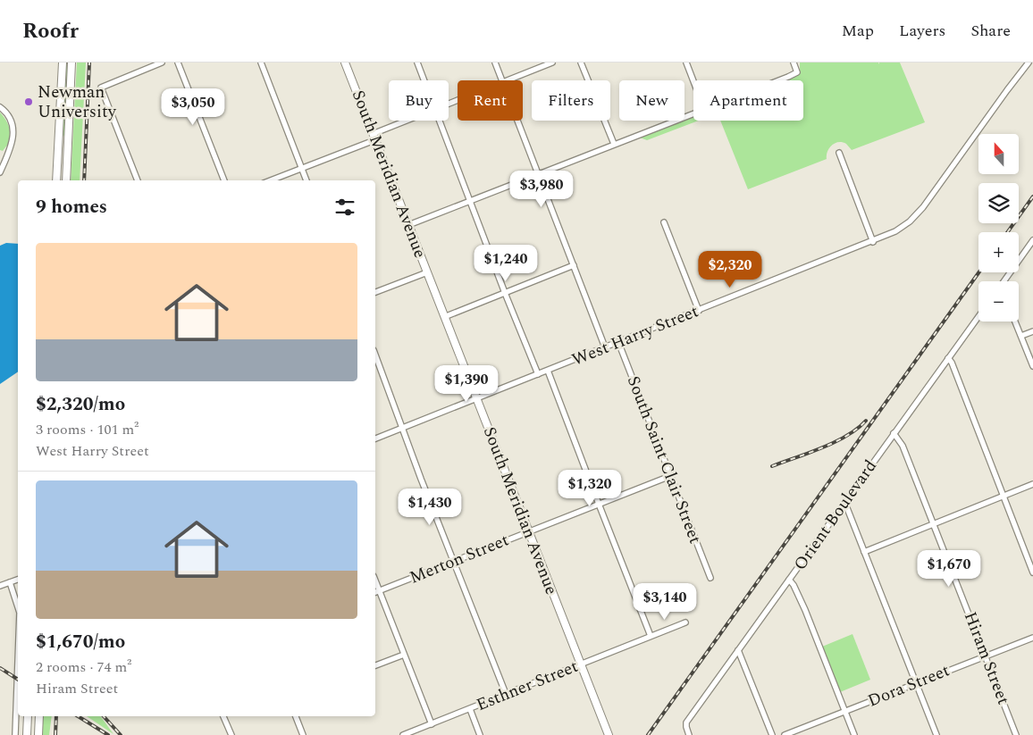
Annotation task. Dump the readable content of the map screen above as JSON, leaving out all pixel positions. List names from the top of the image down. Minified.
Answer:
{"streets":{"main road":["South Meridian Avenue"],"street":["West Harry Street","South Saint Clair Street","Orient Boulevard","Merton Street","Hiram Street","Esthner Street","Dora Street"]},"crossings":[["South Meridian Avenue","West Harry Street"],["South Meridian Avenue","Merton Street"],["South Meridian Avenue","Esthner Street"],["West Harry Street","South Saint Clair Street"],["South Saint Clair Street","Merton Street"],["Orient Boulevard","Hiram Street"],["Hiram Street","Dora Street"]],"places":["Newman University"],"north":"top","page":{"header":"Roofr","nav":["Map","Layers","Share"],"chip":["Buy","Rent","Filters","New","Apartment"],"price":["$3,050","$3,980","$1,240","$2,320","$1,390","$1,320","$1,430","$1,670","$3,140"],"map_buttons":["+","−"],"heading":"9 homes","list":[{"name":"$2,320/mo","note":"3 rooms · 101 m² · West Harry Street"},{"name":"$1,670/mo","note":"2 rooms · 74 m² · Hiram Street"}]}}
